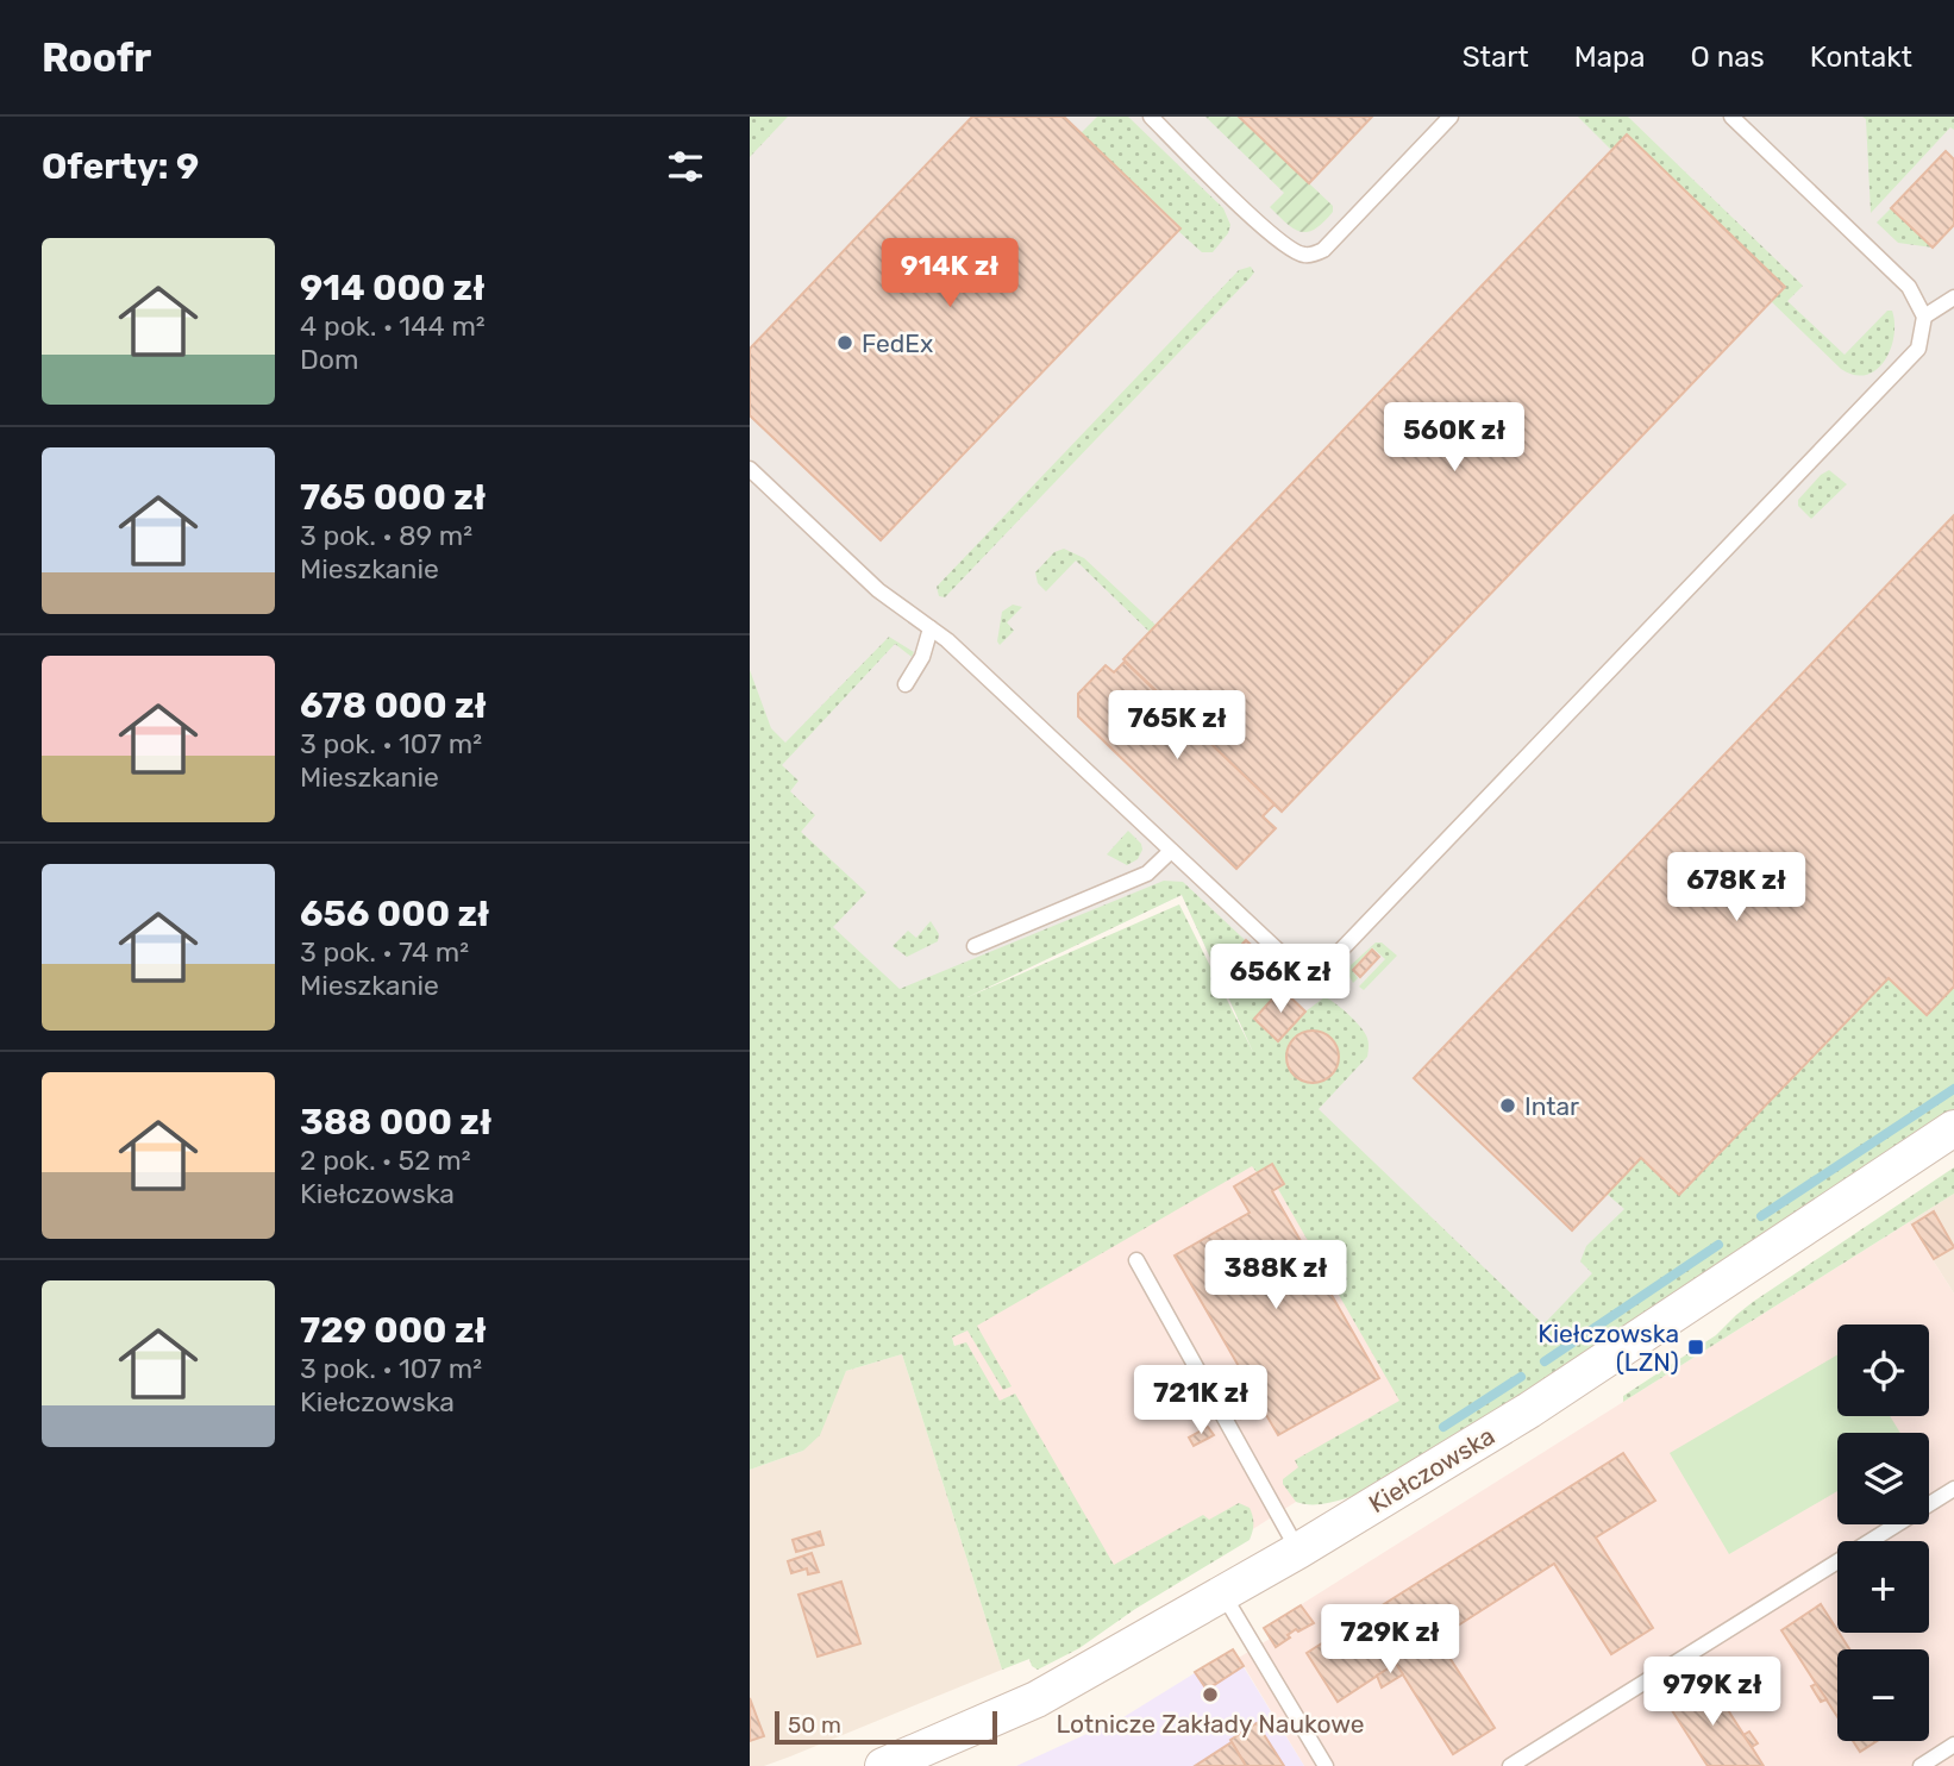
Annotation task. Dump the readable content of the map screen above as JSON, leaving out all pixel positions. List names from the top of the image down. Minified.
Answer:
{"streets":{"street":["Kiełczowska"]},"places":{"other":["FedEx","Intar","Lotnicze Zakłady Naukowe"],"transit":["Kiełczowska (LZN)"]},"scale_bar":"50 m","page":{"header":"Roofr","nav":["Start","Mapa","O nas","Kontakt"],"heading":"Oferty: 9","list":[{"name":"914 000 zł","note":"4 pok. · 144 m² · Dom"},{"name":"765 000 zł","note":"3 pok. · 89 m² · Mieszkanie"},{"name":"678 000 zł","note":"3 pok. · 107 m² · Mieszkanie"},{"name":"656 000 zł","note":"3 pok. · 74 m² · Mieszkanie"},{"name":"388 000 zł","note":"2 pok. · 52 m² · Kiełczowska"},{"name":"729 000 zł","note":"3 pok. · 107 m² · Kiełczowska"}],"price":["914K zł","560K zł","765K zł","678K zł","656K zł","388K zł","721K zł","729K zł","979K zł"],"map_buttons":["+","−"],"scale":"50 m"}}
